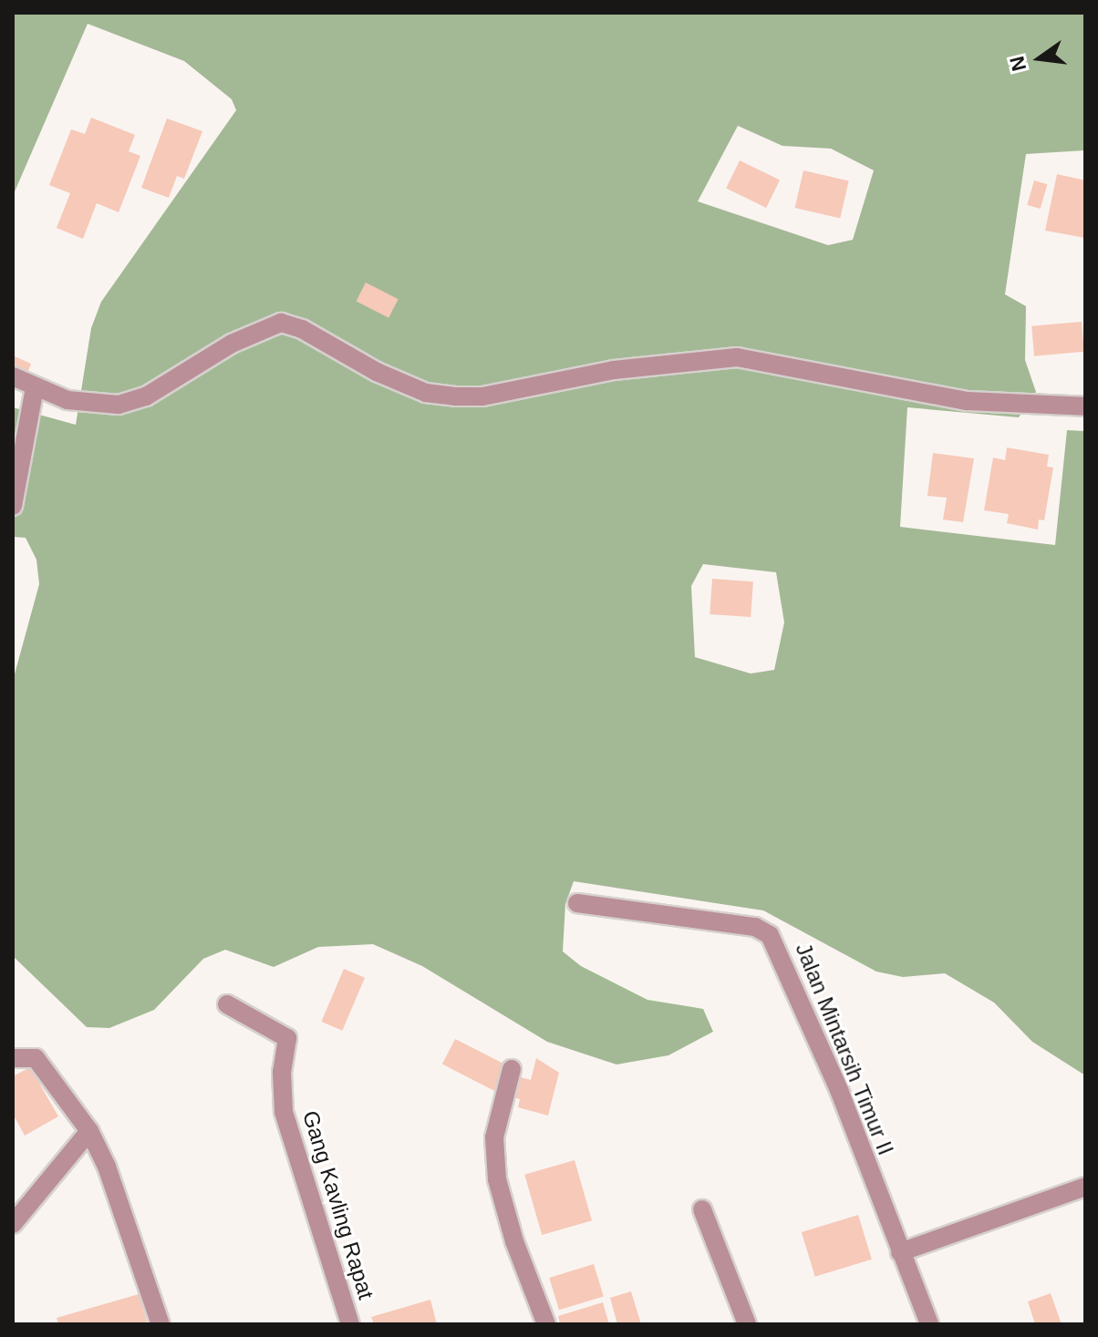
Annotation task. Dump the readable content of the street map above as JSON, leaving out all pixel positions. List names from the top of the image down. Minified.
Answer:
{"streets":{"street":["Jalan Mintarsih Timur II","Gang Kavling Rapat"]},"north":"left"}
